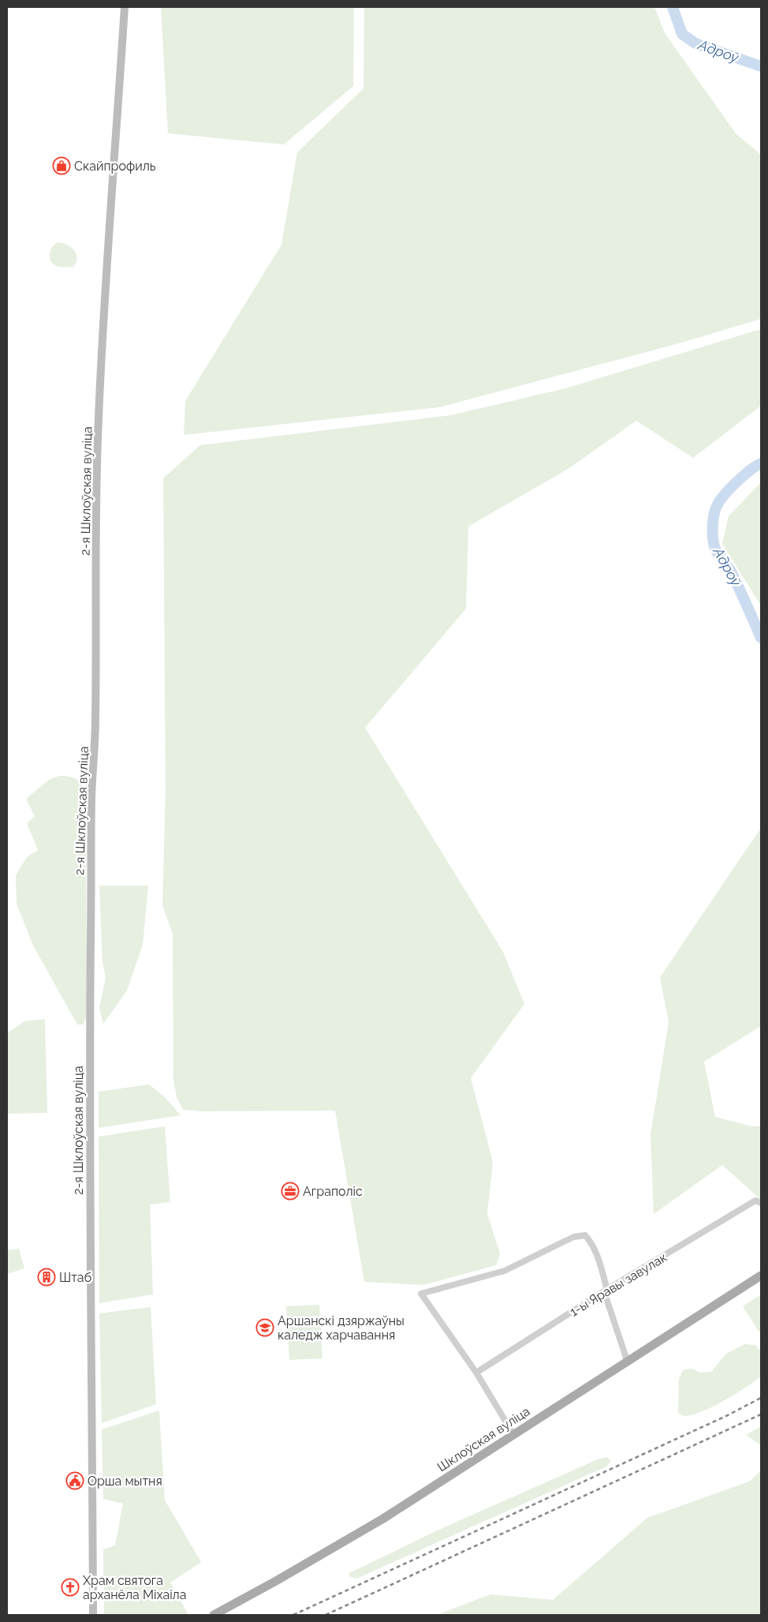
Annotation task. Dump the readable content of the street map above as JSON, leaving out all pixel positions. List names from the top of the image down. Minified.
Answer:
{"streets":{"main road":["Шклоўская вуліца"],"street":["2-я Шклоўская вуліца","1-ы Яравы завулак"]},"water":["Адроў"],"places":{"shop":["Скайпрофиль"],"office":["Аграполіс"],"building":["Штаб"],"school or university":["Аршанскі дзяржаўны каледж харчавання"],"public building":["Орша мытня"],"church":["Храм святога арханёла Міхаіла"]}}
